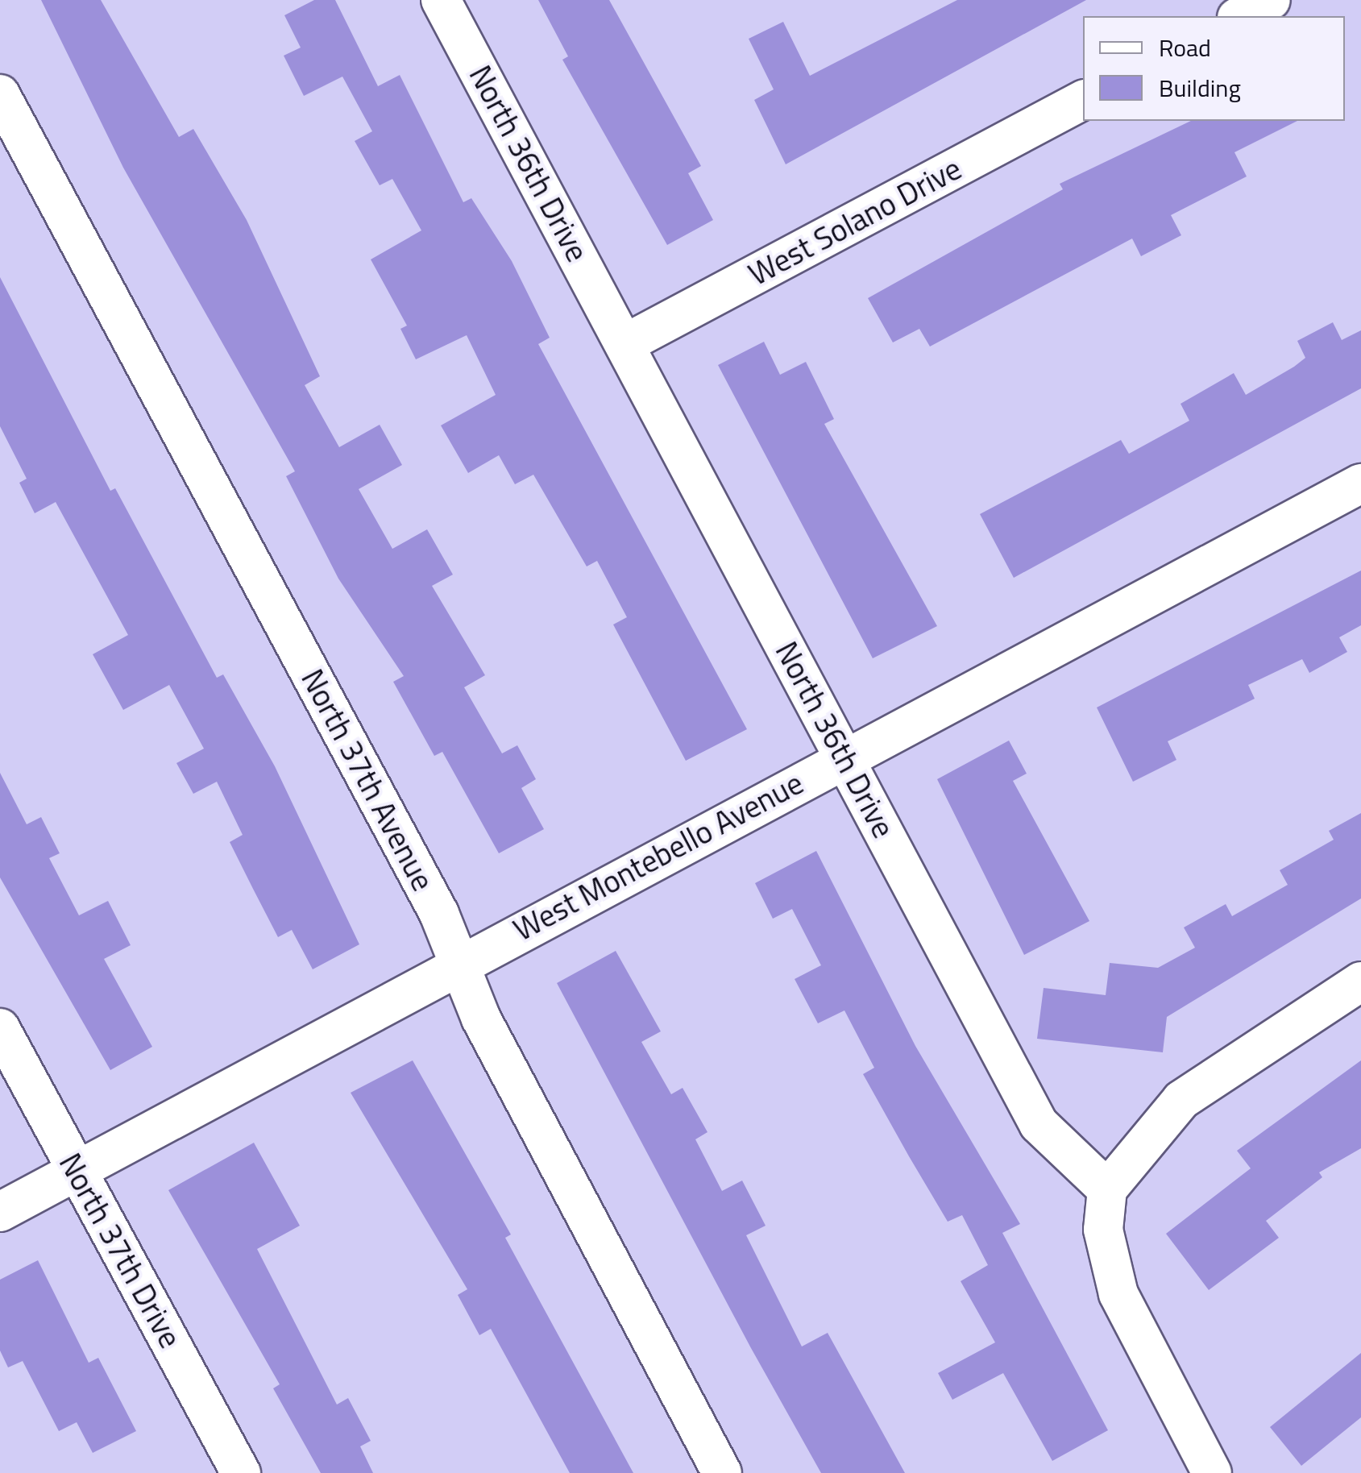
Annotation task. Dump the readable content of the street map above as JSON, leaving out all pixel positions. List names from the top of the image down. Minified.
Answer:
{"streets":{"street":["North 36th Drive","West Solano Drive","North 37th Avenue","West Montebello Avenue","North 37th Drive"]},"crossings":[["North 36th Drive","West Solano Drive"],["North 36th Drive","West Montebello Avenue"],["North 37th Avenue","West Montebello Avenue"],["West Montebello Avenue","North 37th Drive"]],"legend":["Road","Building"]}
